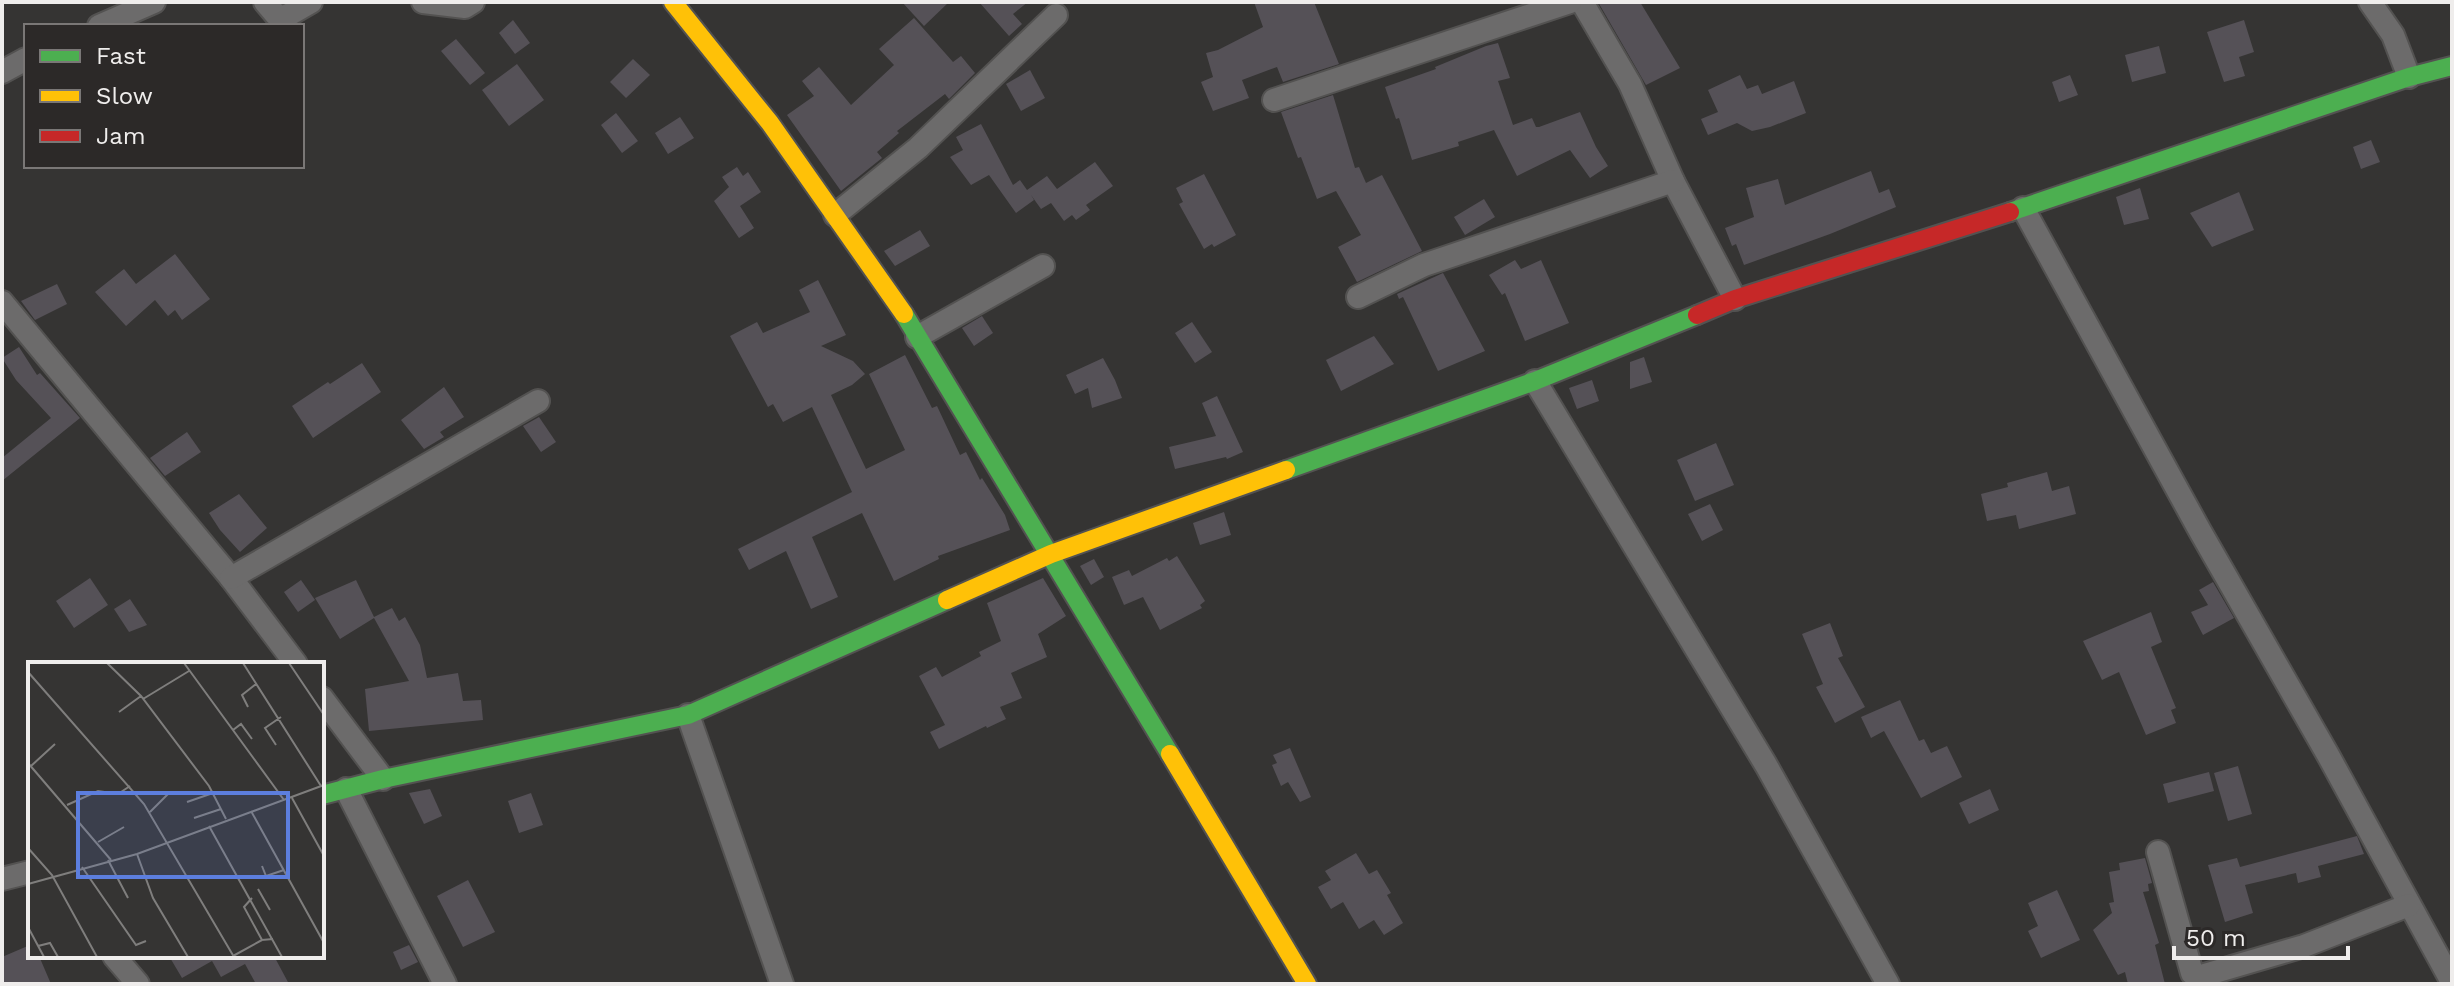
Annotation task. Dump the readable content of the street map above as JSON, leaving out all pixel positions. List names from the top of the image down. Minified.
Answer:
{"legend":["Fast","Slow","Jam"],"scale_bar":"50 m"}
